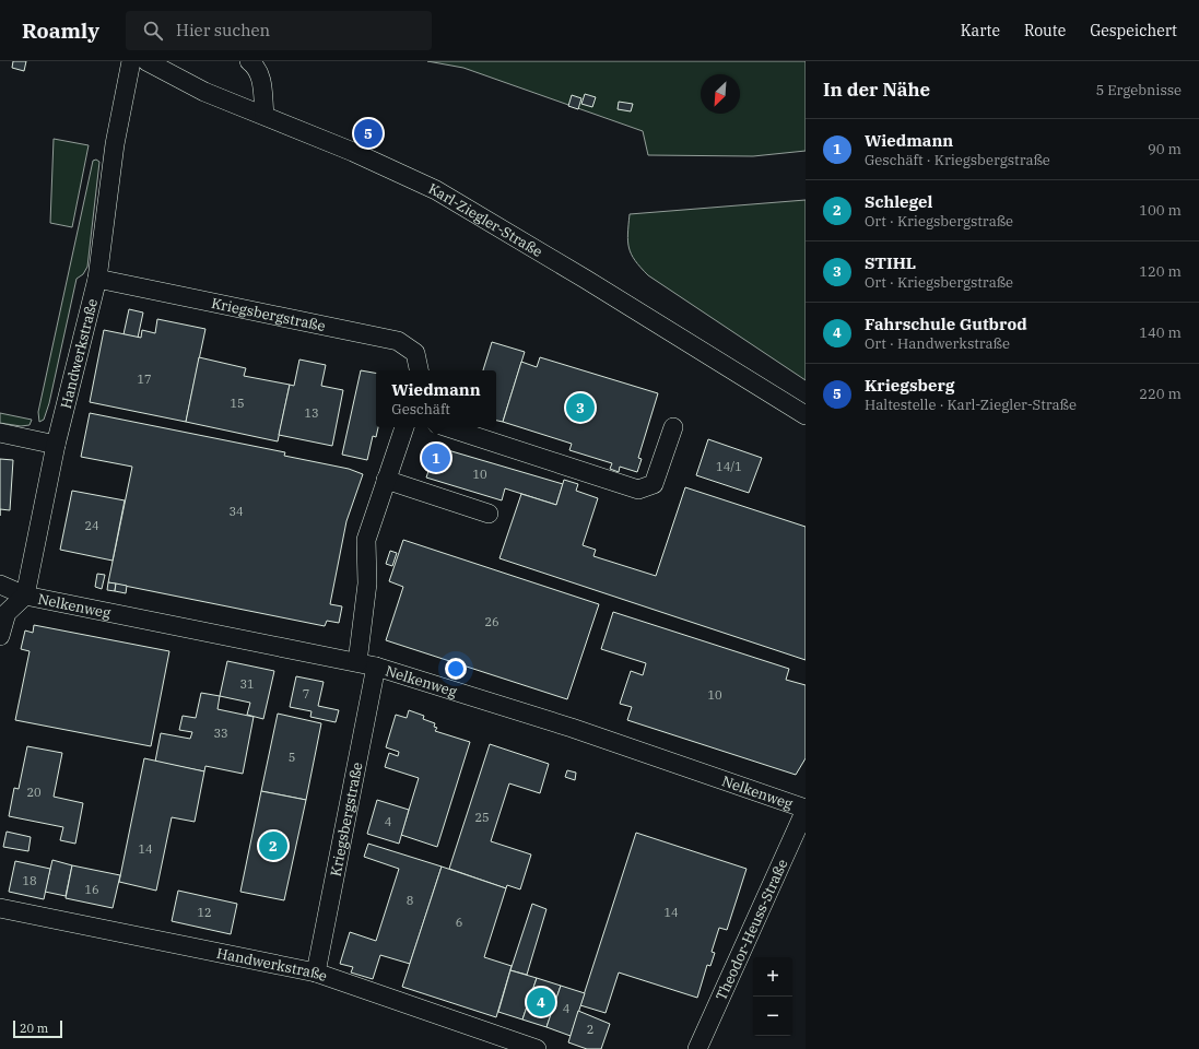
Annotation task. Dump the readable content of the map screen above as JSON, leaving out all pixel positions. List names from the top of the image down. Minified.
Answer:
{"streets":{"street":["Karl-Ziegler-Straße","Kriegsbergstraße","Handwerkstraße","Nelkenweg","Theodor-Heuss-Straße"]},"crossings":[["Kriegsbergstraße","Handwerkstraße"],["Kriegsbergstraße","Nelkenweg"],["Handwerkstraße","Nelkenweg"],["Nelkenweg","Theodor-Heuss-Straße"]],"house_numbers":["17","15","13","14/1","10","34","24","26","31","7","10","33","5","20","25","4","14","18","16","8","12","14","6","4","2"],"scale_bar":"20 m","north":"bottom left","page":{"header":"Roamly","search":"Hier suchen","nav":["Karte","Route","Gespeichert"],"heading":["In der Nähe","5 Ergebnisse"],"pins":["5","3","1","2","4"],"list":[{"mark":"1","name":"Wiedmann","note":"Geschäft · Kriegsbergstraße","value":"90 m"},{"mark":"2","name":"Schlegel","note":"Ort · Kriegsbergstraße","value":"100 m"},{"mark":"3","name":"STIHL","note":"Ort · Kriegsbergstraße","value":"120 m"},{"mark":"4","name":"Fahrschule Gutbrod","note":"Ort · Handwerkstraße","value":"140 m"},{"mark":"5","name":"Kriegsberg","note":"Haltestelle · Karl-Ziegler-Straße","value":"220 m"}],"popup":["Wiedmann","Geschäft"],"map_buttons":["+","−"],"scale":"20 m"}}
